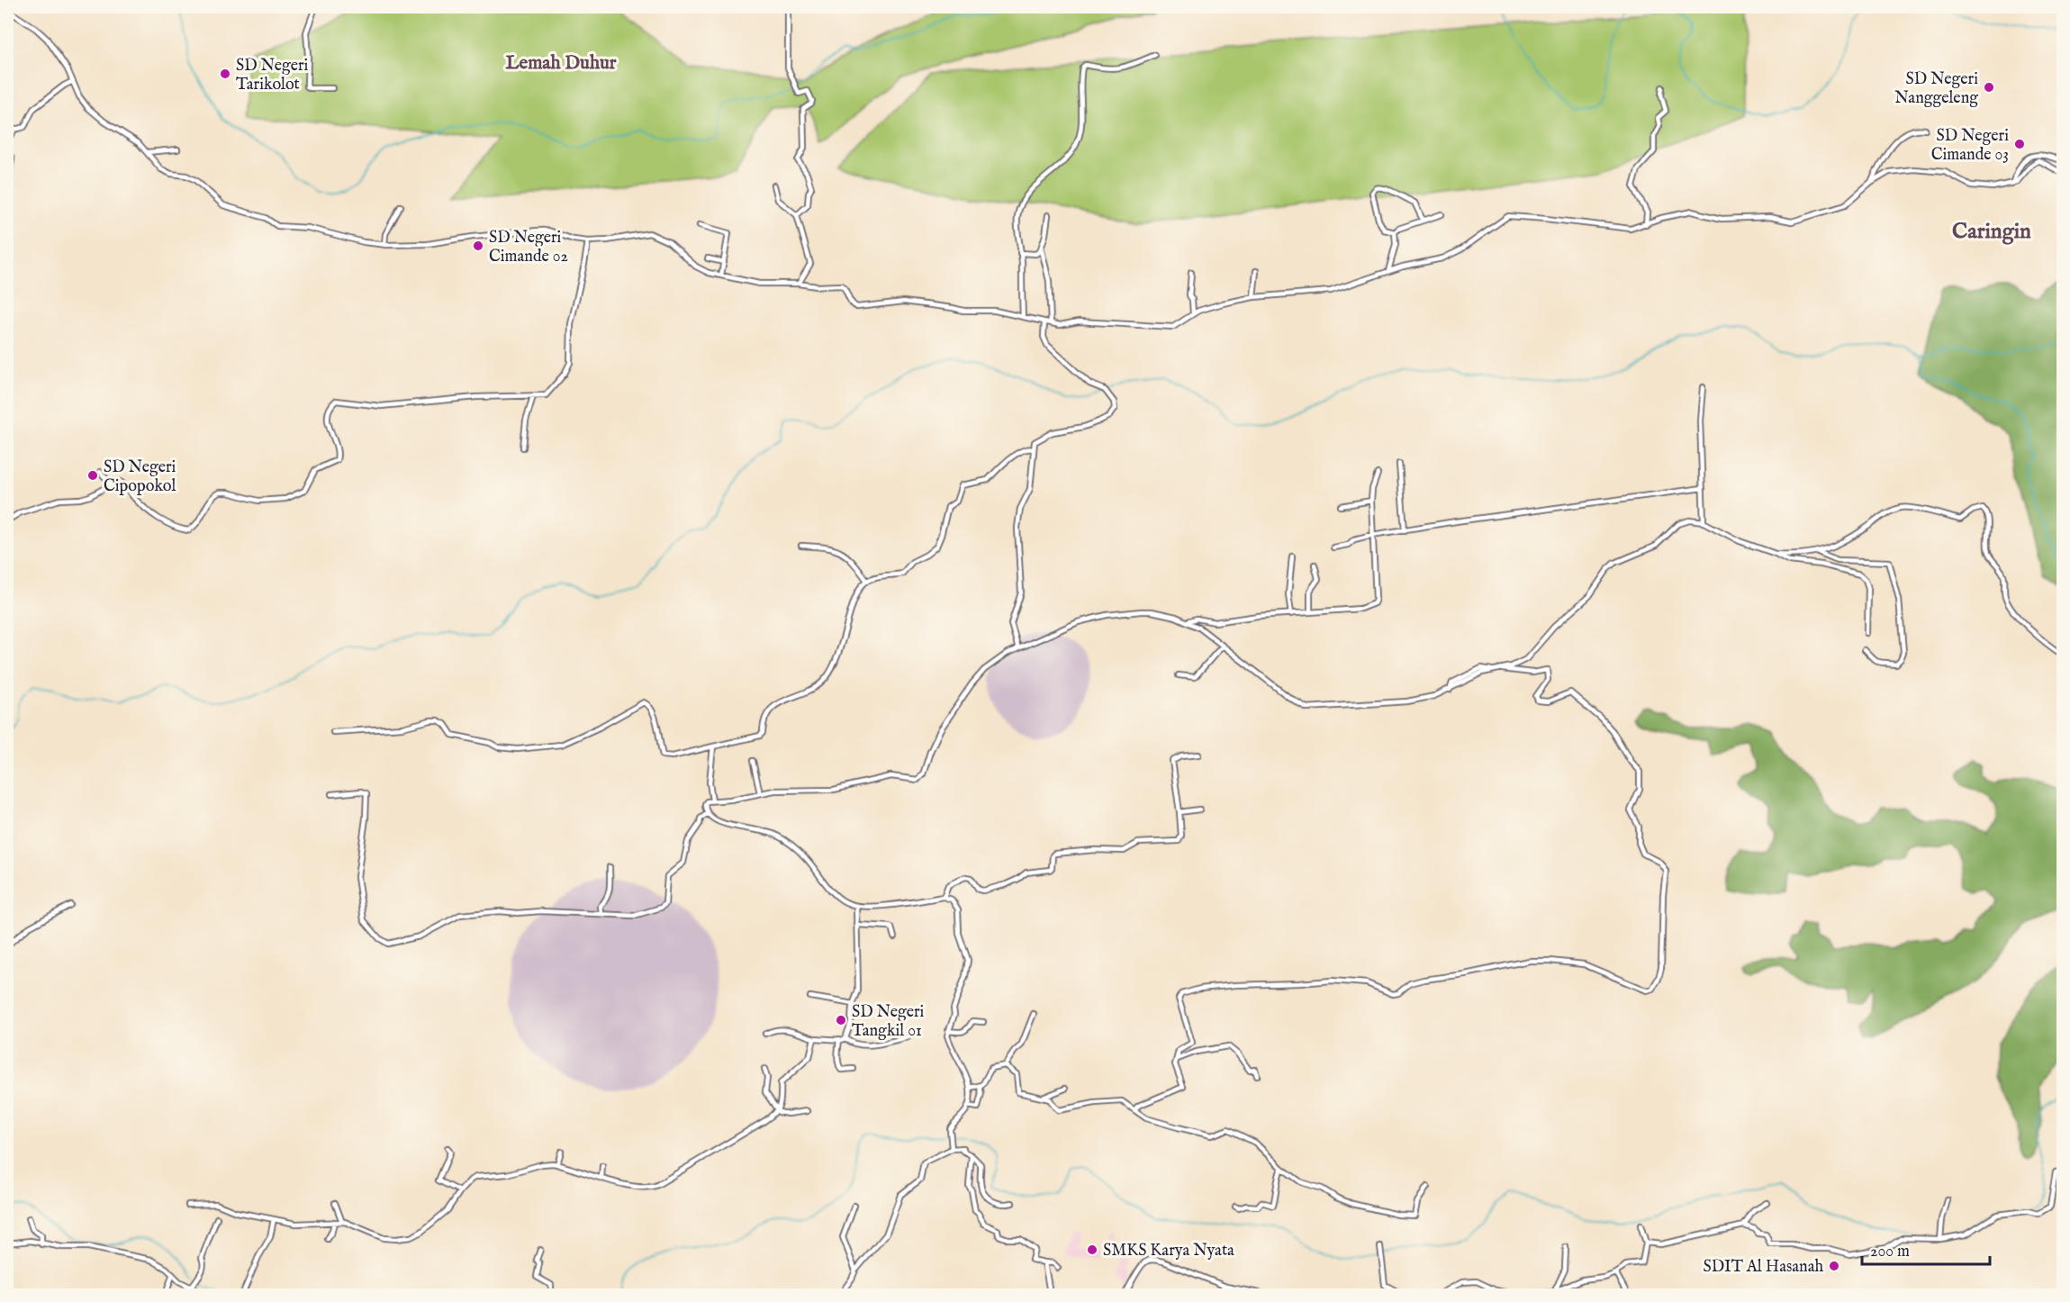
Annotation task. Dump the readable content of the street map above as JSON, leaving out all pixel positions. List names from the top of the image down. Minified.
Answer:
{"districts":["Lemah Duhur","Caringin"],"places":["SD Negeri Tarikolot","SD Negeri Nanggeleng","SD Negeri Cimande 03","SD Negeri Cimande 02","SD Negeri Cipopokol","SD Negeri Tangkil 01","SMKS Karya Nyata","SDIT Al Hasanah"],"scale_bar":"200 m"}
